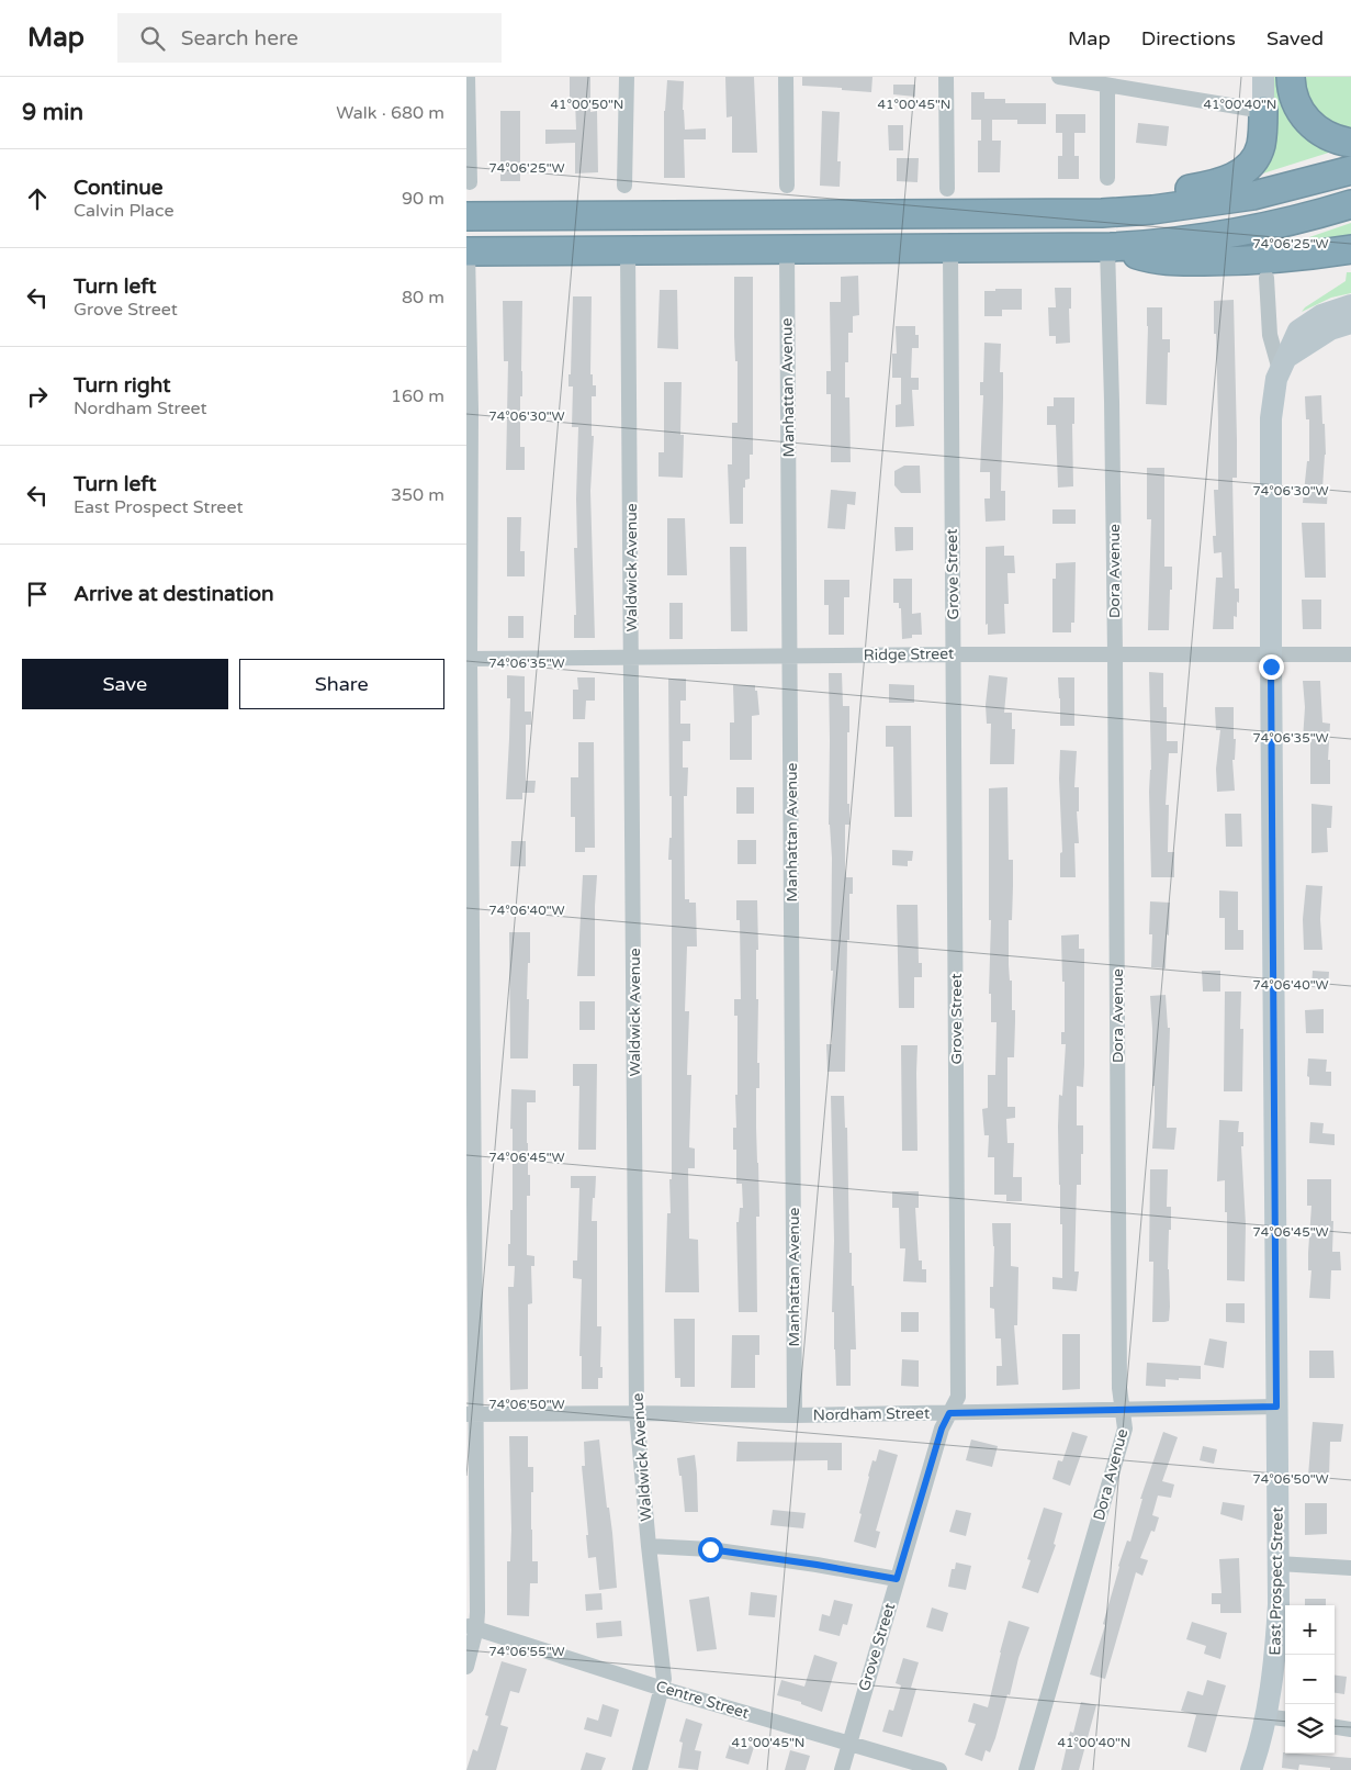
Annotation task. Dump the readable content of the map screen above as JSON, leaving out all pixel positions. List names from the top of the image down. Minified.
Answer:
{"streets":{"street":["Manhattan Avenue","Waldwick Avenue","Dora Avenue","Grove Street","Ridge Street","Nordham Street","East Prospect Street","Centre Street"]},"crossings":[["Manhattan Avenue","Ridge Street"],["Manhattan Avenue","Nordham Street"],["Waldwick Avenue","Ridge Street"],["Waldwick Avenue","Nordham Street"],["Waldwick Avenue","Centre Street"],["Dora Avenue","Ridge Street"],["Dora Avenue","Nordham Street"],["Grove Street","Ridge Street"],["Grove Street","Nordham Street"],["Grove Street","Centre Street"],["Ridge Street","East Prospect Street"],["Nordham Street","East Prospect Street"]],"page":{"header":"Map","search":"Search here","nav":["Map","Directions","Saved"],"heading":["9 min","Walk · 680 m"],"list":[["Continue","Calvin Place","90 m"],["Turn left","Grove Street","80 m"],["Turn right","Nordham Street","160 m"],["Turn left","East Prospect Street","350 m"],"Arrive at destination"],"buttons":["Save","Share"],"map_buttons":["+","−"]},"coordinates":["41°00'50\"N","41°00'45\"N","41°00'40\"N","74°06'25\"W","74°06'30\"W","74°06'35\"W","74°06'40\"W","74°06'45\"W","74°06'50\"W","74°06'55\"W"]}
